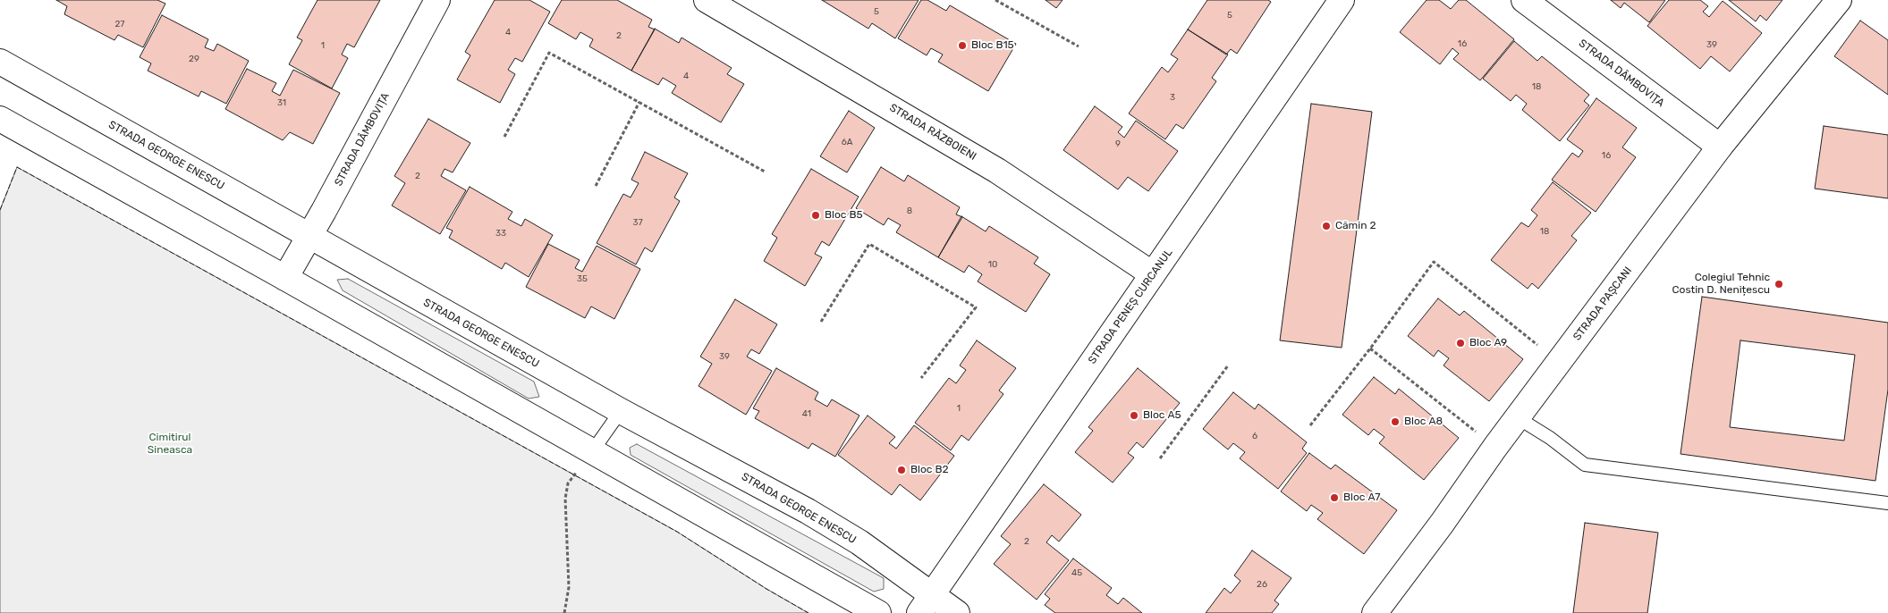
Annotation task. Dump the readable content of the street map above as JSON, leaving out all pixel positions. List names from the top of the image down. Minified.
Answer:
{"streets":{"street":["STRADA DÂMBOVIȚA","STRADA RĂZBOIENI","STRADA GEORGE ENESCU","STRADA PAȘCANI","STRADA PENEȘ CURCANUL"]},"crossings":[["STRADA DÂMBOVIȚA","STRADA GEORGE ENESCU"],["STRADA DÂMBOVIȚA","STRADA PAȘCANI"],["STRADA RĂZBOIENI","STRADA PENEȘ CURCANUL"],["STRADA GEORGE ENESCU","STRADA PENEȘ CURCANUL"]],"parks":["Cimitirul Sineasca"],"places":["Bloc B15","Bloc B5","Cămin 2","Colegiul Tehnic Costin D. Nenițescu","Bloc A9","Bloc A5","Bloc A8","Bloc B2","Bloc A7"],"house_numbers":["5","5","27","4","2","16","39","1","29","4","18","3","31","6A","9","16","2","8","37","18","33","10","35","39","1","41","6","2","45","26"]}
